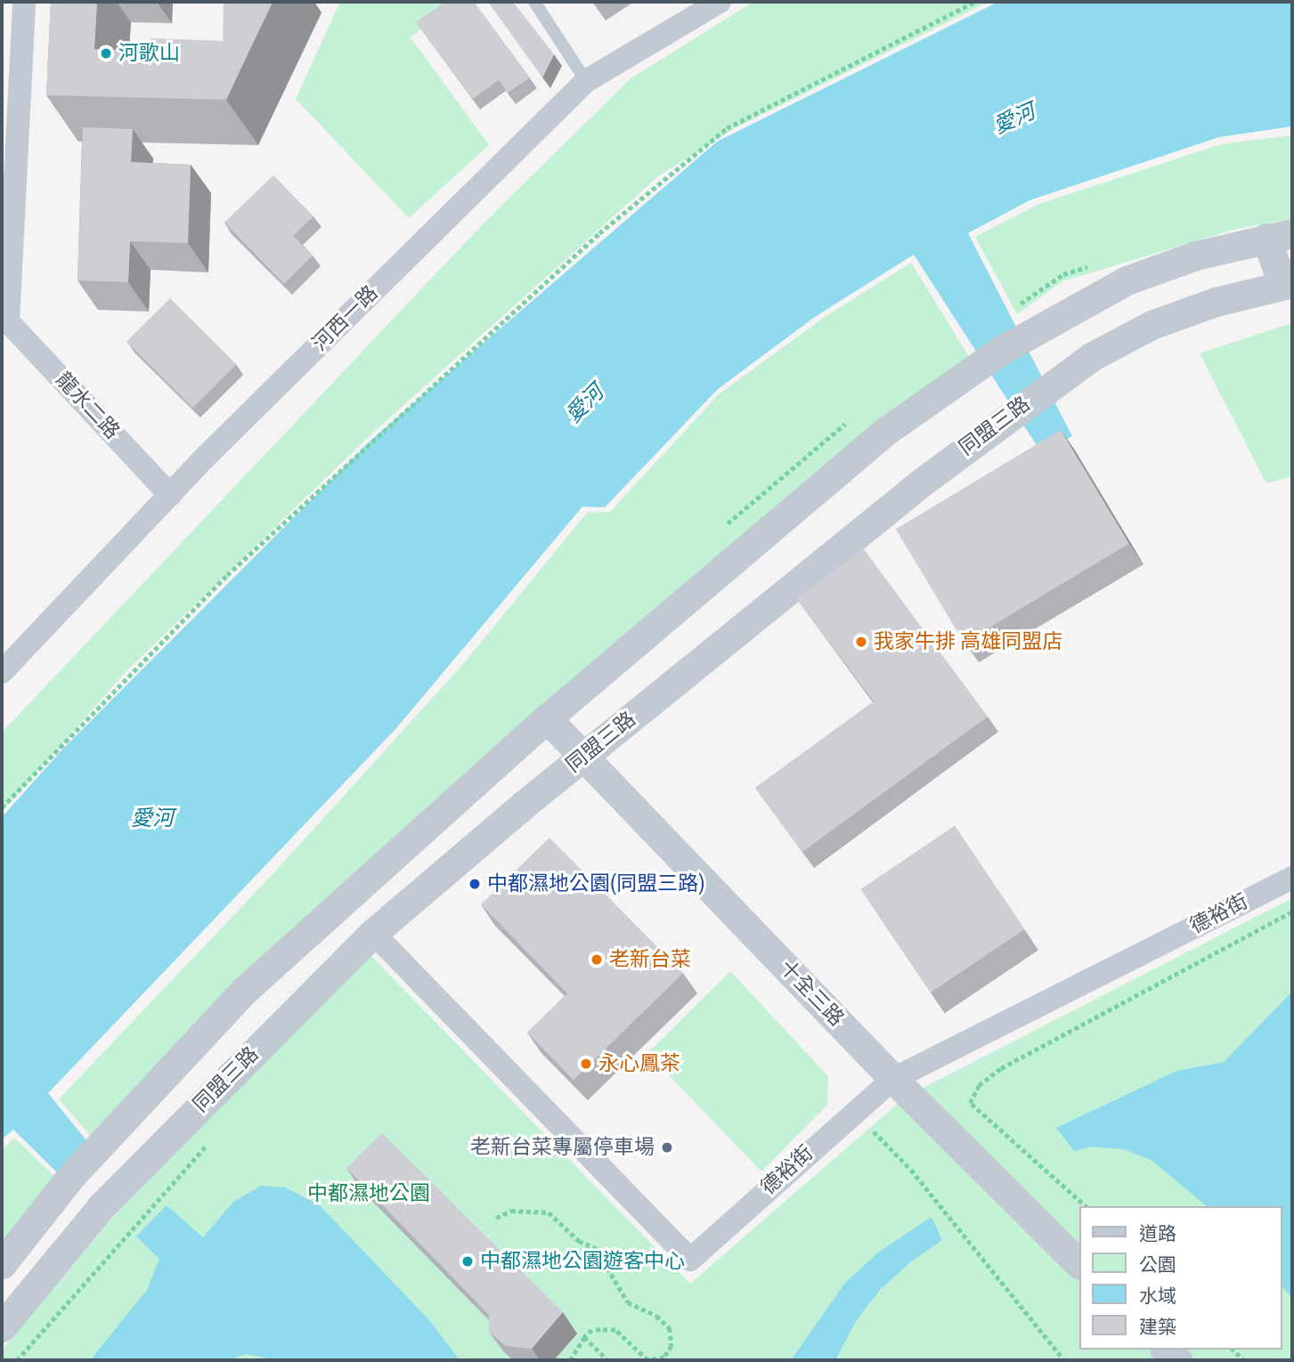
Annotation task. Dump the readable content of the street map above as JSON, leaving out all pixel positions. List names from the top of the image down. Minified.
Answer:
{"streets":{"street":["河西一路","龍水二路","同盟三路","德裕街","十全三路"]},"crossings":[["河西一路","龍水二路"],["同盟三路","德裕街"],["同盟三路","十全三路"],["德裕街","十全三路"]],"water":["愛河"],"parks":["中都濕地公園"],"places":["河歌山","我家牛排 高雄同盟店","中都濕地公園(同盟三路)","老新台菜","永心鳳茶","老新台菜專屬停車場","中都濕地公園遊客中心"],"legend":["道路","公園","水域","建築"]}
